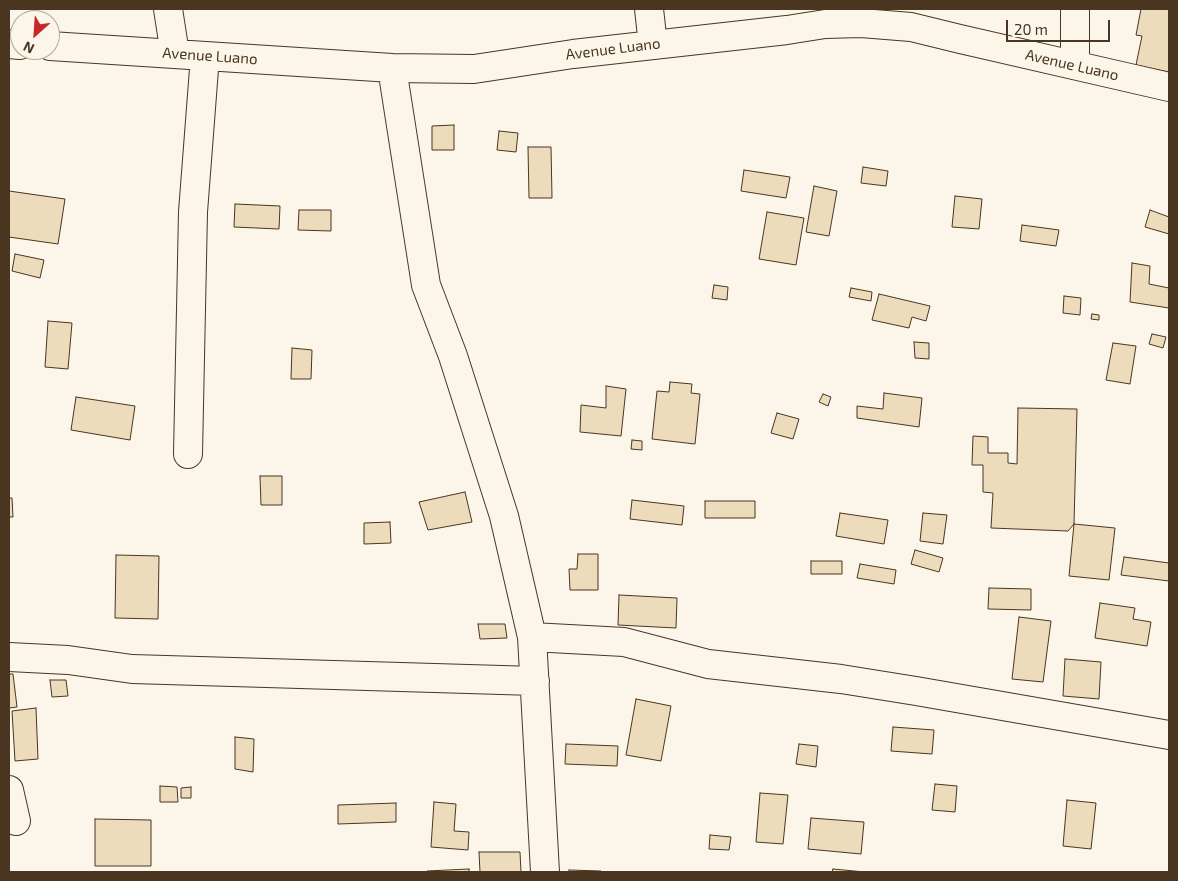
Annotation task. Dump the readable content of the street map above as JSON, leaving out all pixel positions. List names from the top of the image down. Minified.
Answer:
{"streets":{"street":["Avenue Luano"]},"scale_bar":"20 m","north":"bottom left"}
